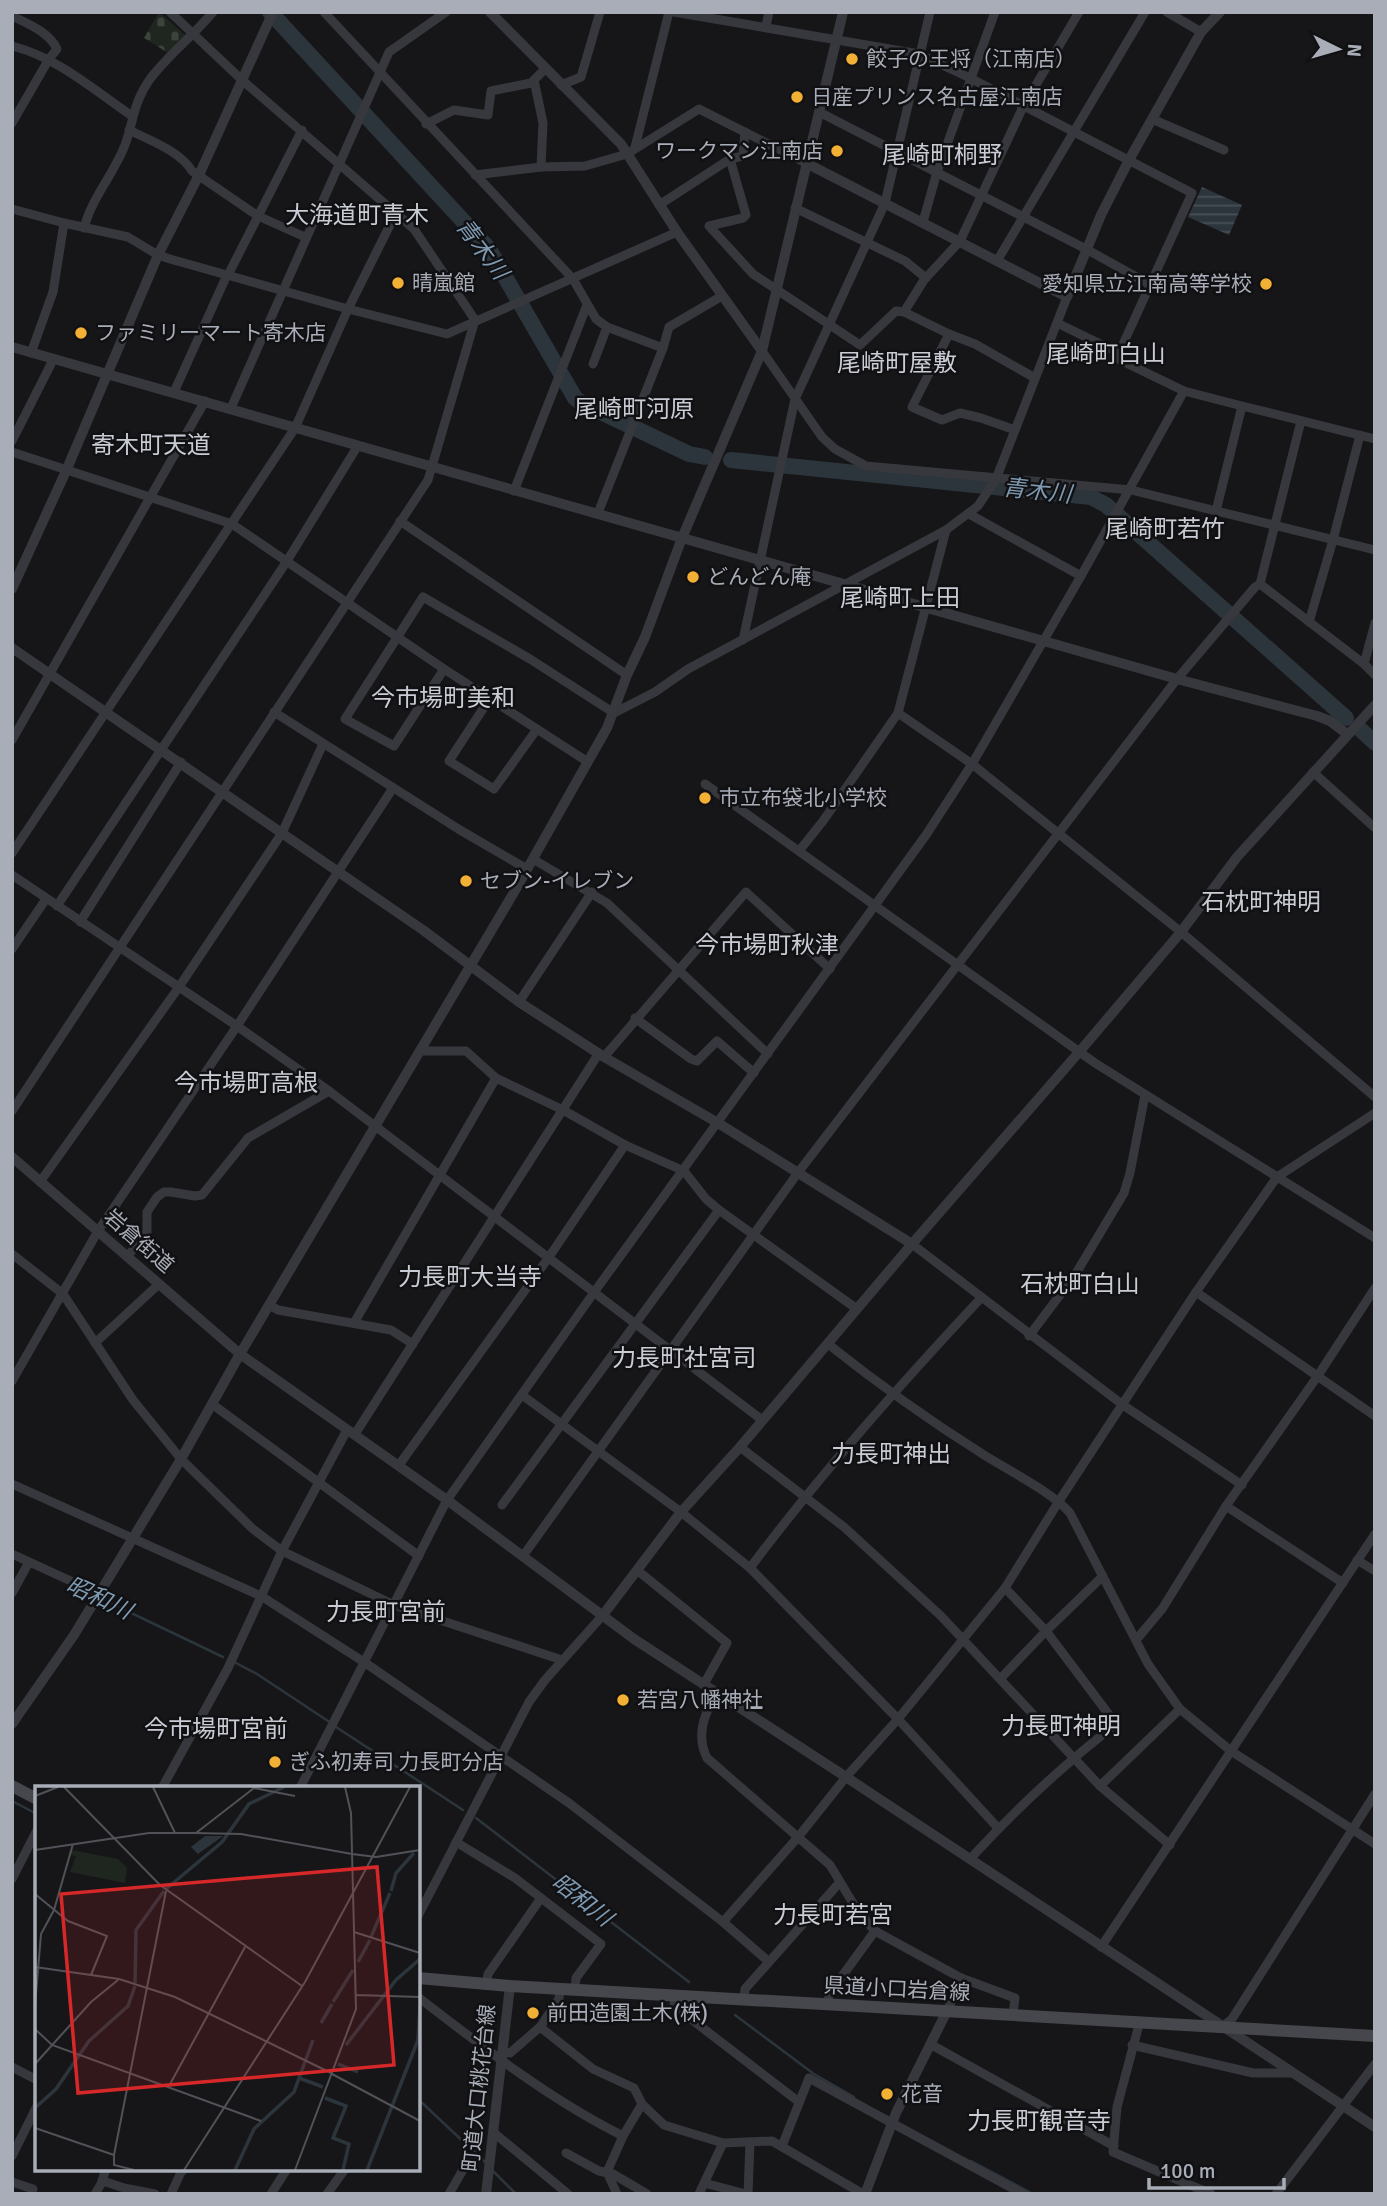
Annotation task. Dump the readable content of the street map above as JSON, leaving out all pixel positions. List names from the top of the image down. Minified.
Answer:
{"streets":{"main road":["県道小口岩倉線"],"street":["岩倉街道","町道大口桃花台線"]},"crossings":[["岩倉街道","県道小口岩倉線"],["県道小口岩倉線","町道大口桃花台線"]],"districts":["尾崎町桐野","大海道町青木","尾崎町白山","尾崎町屋敷","尾崎町河原","寄木町天道","尾崎町若竹","尾崎町上田","今市場町美和","石枕町神明","今市場町秋津","今市場町高根","力長町大当寺","石枕町白山","力長町社宮司","力長町神出","力長町宮前","力長町神明","今市場町宮前","力長町若宮","力長町観音寺"],"water":["青木川","昭和川"],"places":["餃子の王将（江南店）","日産プリンス名古屋江南店","ワークマン江南店","晴嵐館","愛知県立江南高等学校","ファミリーマート寄木店","どんどん庵","市立布袋北小学校","セブン-イレブン","若宮八幡神社","ぎふ初寿司 力長町分店","前田造園土木(株)","花音"],"scale_bar":"100 m","north":"right"}
